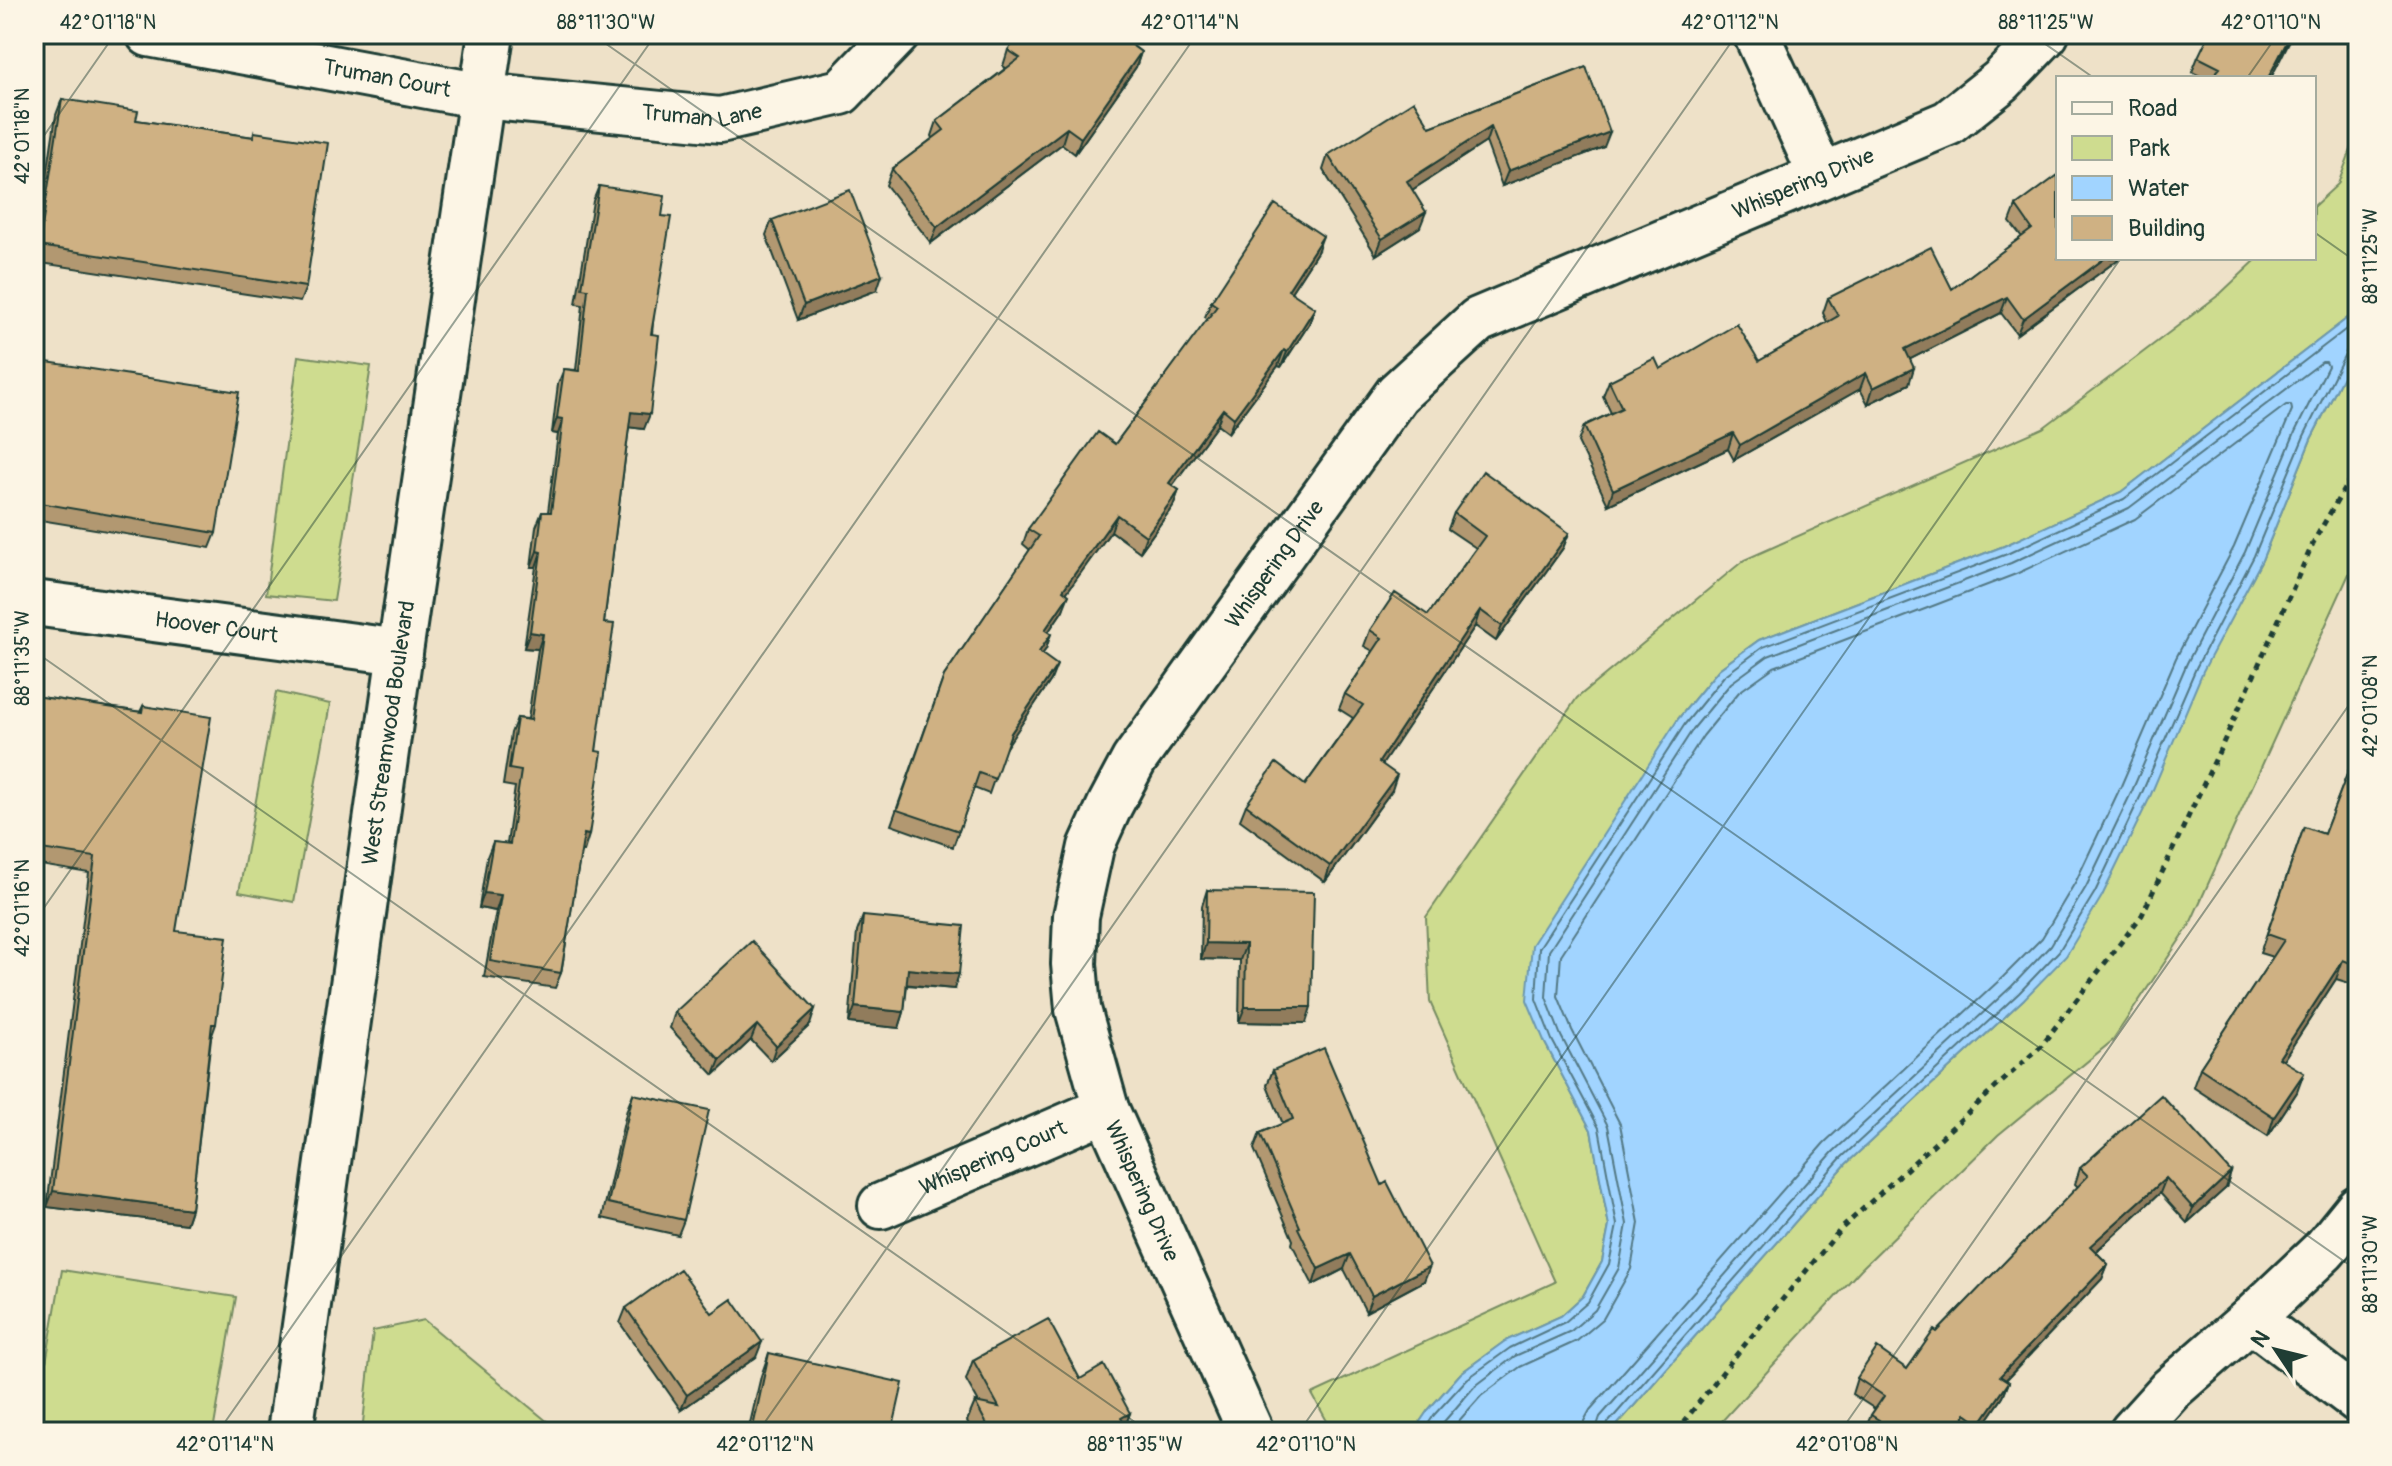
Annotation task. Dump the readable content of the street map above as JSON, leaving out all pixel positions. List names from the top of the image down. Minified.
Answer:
{"streets":{"street":["Truman Court","Truman Lane","Whispering Drive","Hoover Court","West Streamwood Boulevard","Whispering Court"]},"crossings":[["Truman Court","Truman Lane"],["Truman Court","West Streamwood Boulevard"],["Truman Lane","West Streamwood Boulevard"],["Whispering Drive","Whispering Court"],["Hoover Court","West Streamwood Boulevard"]],"legend":["Road","Park","Water","Building"],"north":"top left","coordinates":["42°01'18\"N","88°11'30\"W","42°01'14\"N","42°01'12\"N","88°11'25\"W","42°01'10\"N","88°11'35\"W","42°01'08\"N","42°01'16\"N"]}
